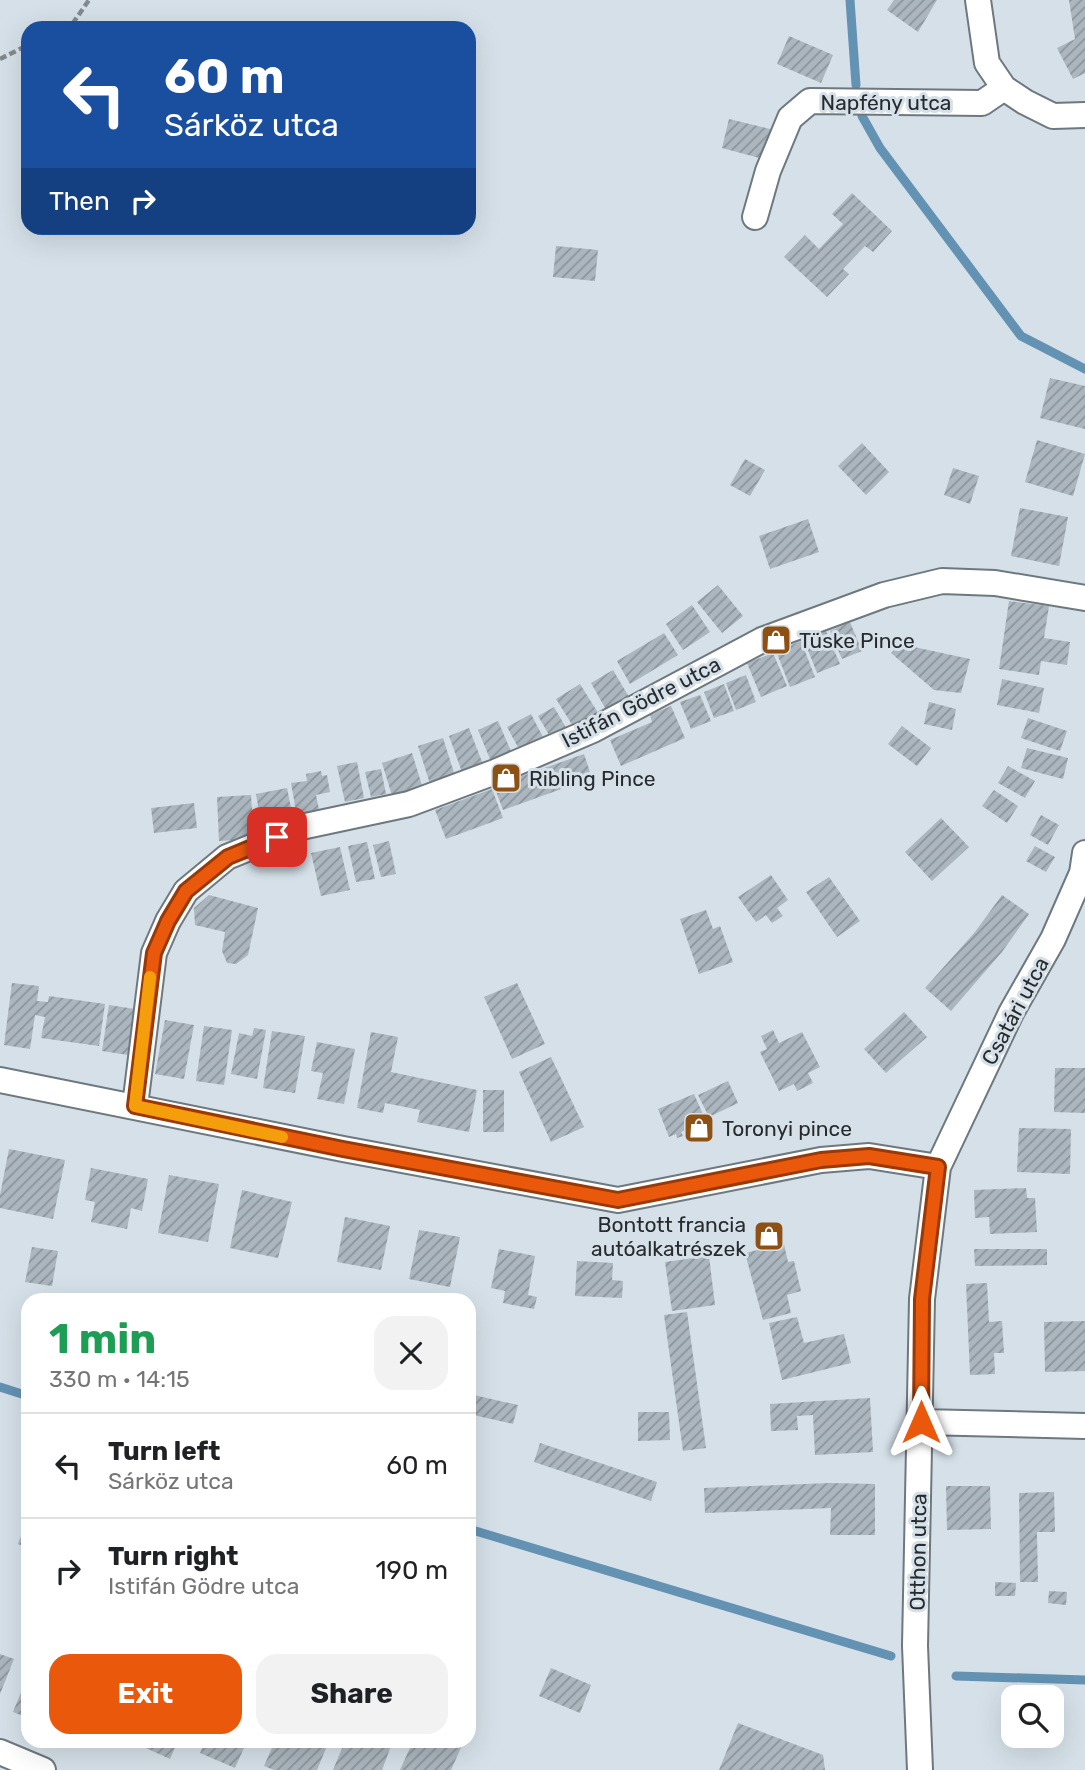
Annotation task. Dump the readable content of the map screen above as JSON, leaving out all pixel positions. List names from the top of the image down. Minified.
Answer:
{"streets":{"street":["Napfény utca","Istifán Gödre utca","Csatári utca","Otthon utca"]},"crossings":[["Csatári utca","Otthon utca"]],"places":{"shop":["Tüske Pince","Ribling Pince","Toronyi pince","Bontott francia autóalkatrészek"]},"page":{"turn":["60 m","Sárköz utca"],"then":"Then","heading":["1 min","330 m · 14:15"],"list":[{"name":"Turn left","note":"Sárköz utca","value":"60 m"},{"name":"Turn right","note":"Istifán Gödre utca","value":"190 m"}],"buttons":["Exit","Share"]}}
